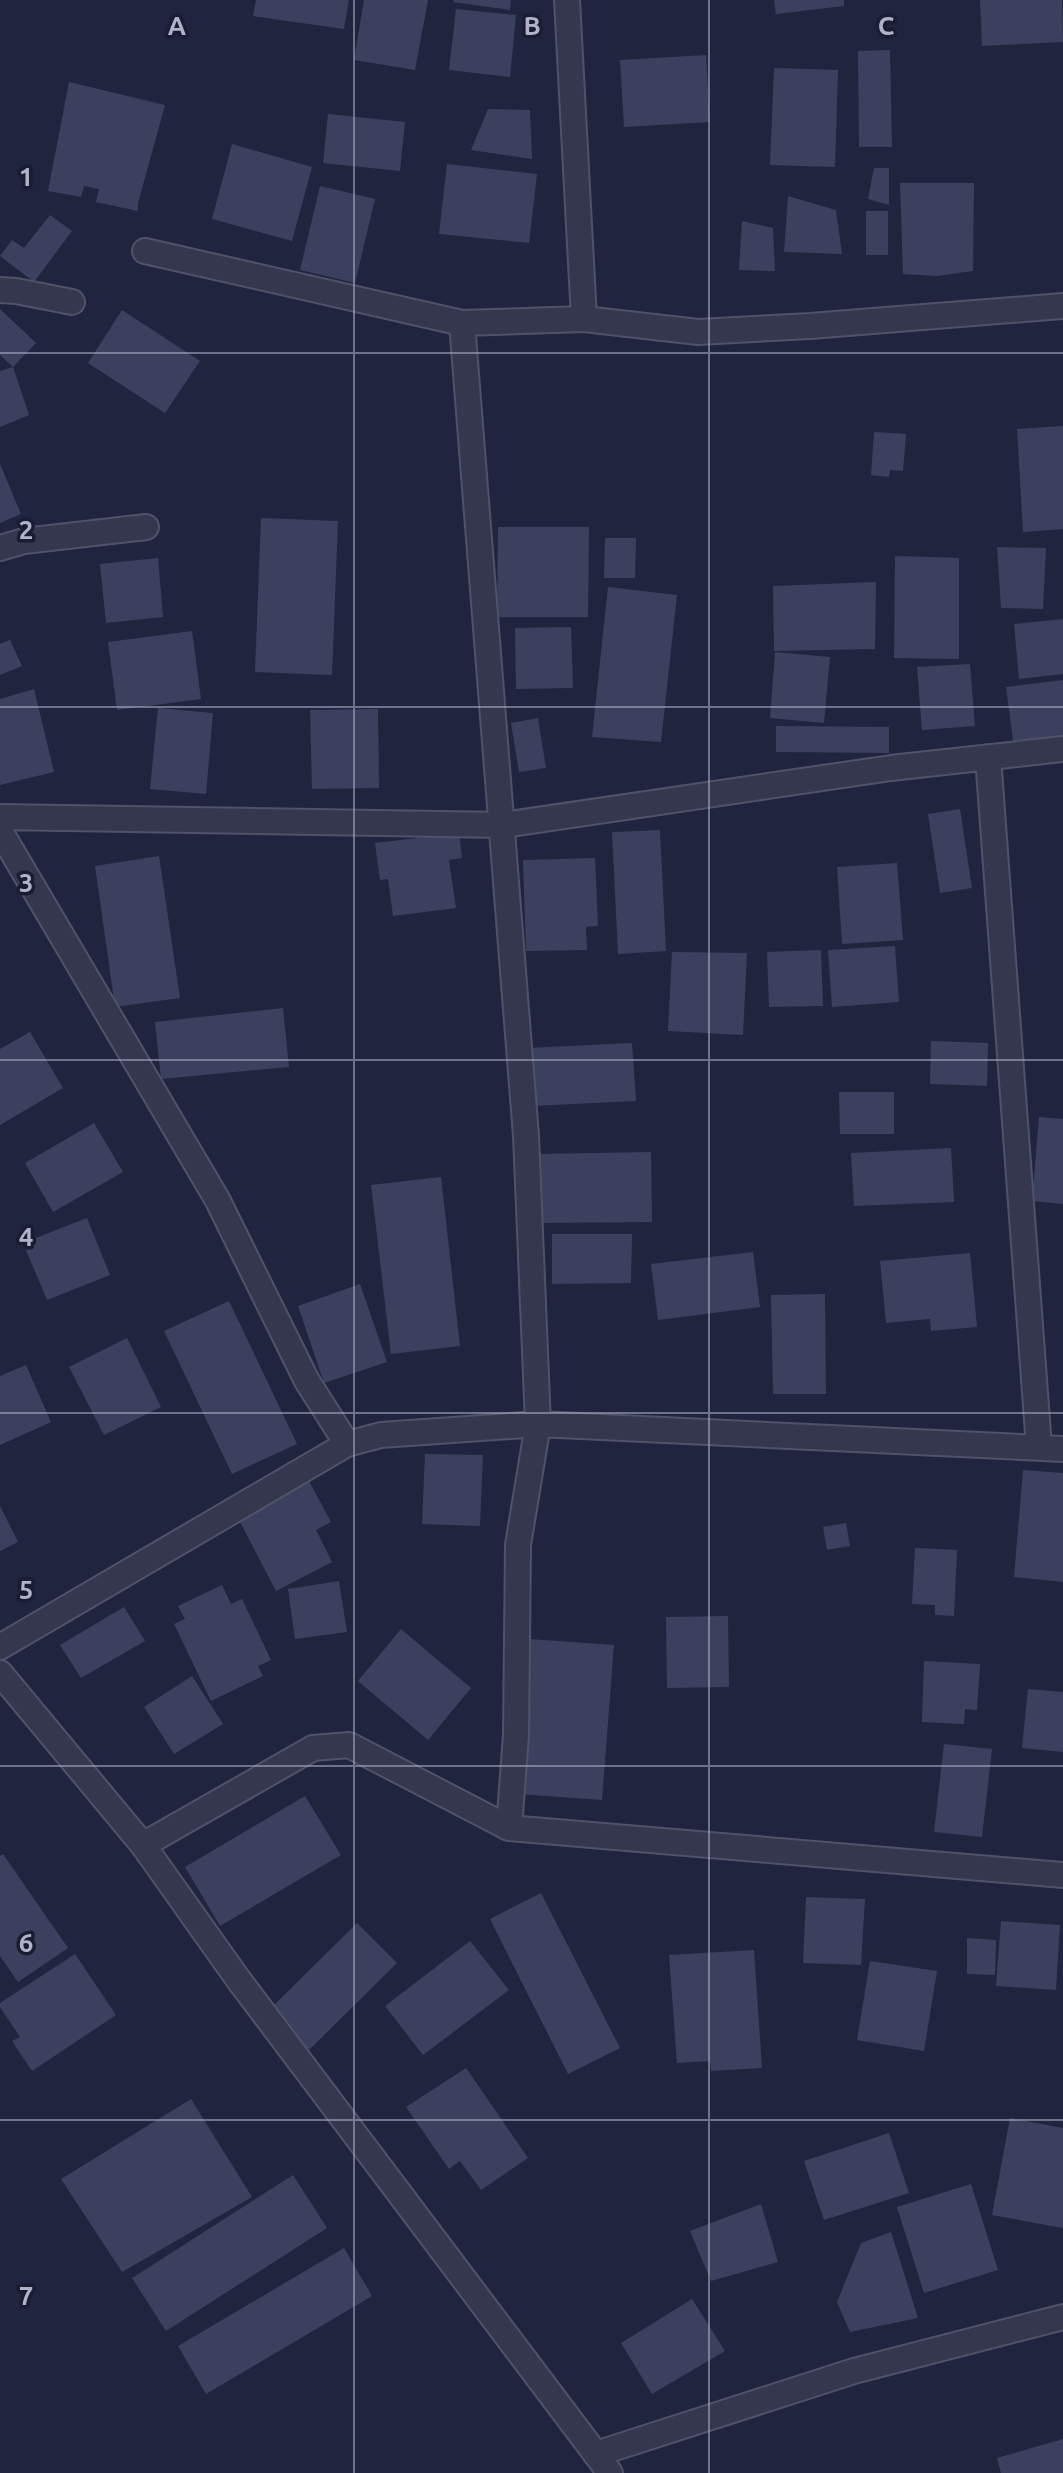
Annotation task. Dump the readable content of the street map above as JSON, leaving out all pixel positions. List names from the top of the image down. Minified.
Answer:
{"grid":{"columns":["A","B","C"],"rows":["1","2","3","4","5","6","7"]}}
